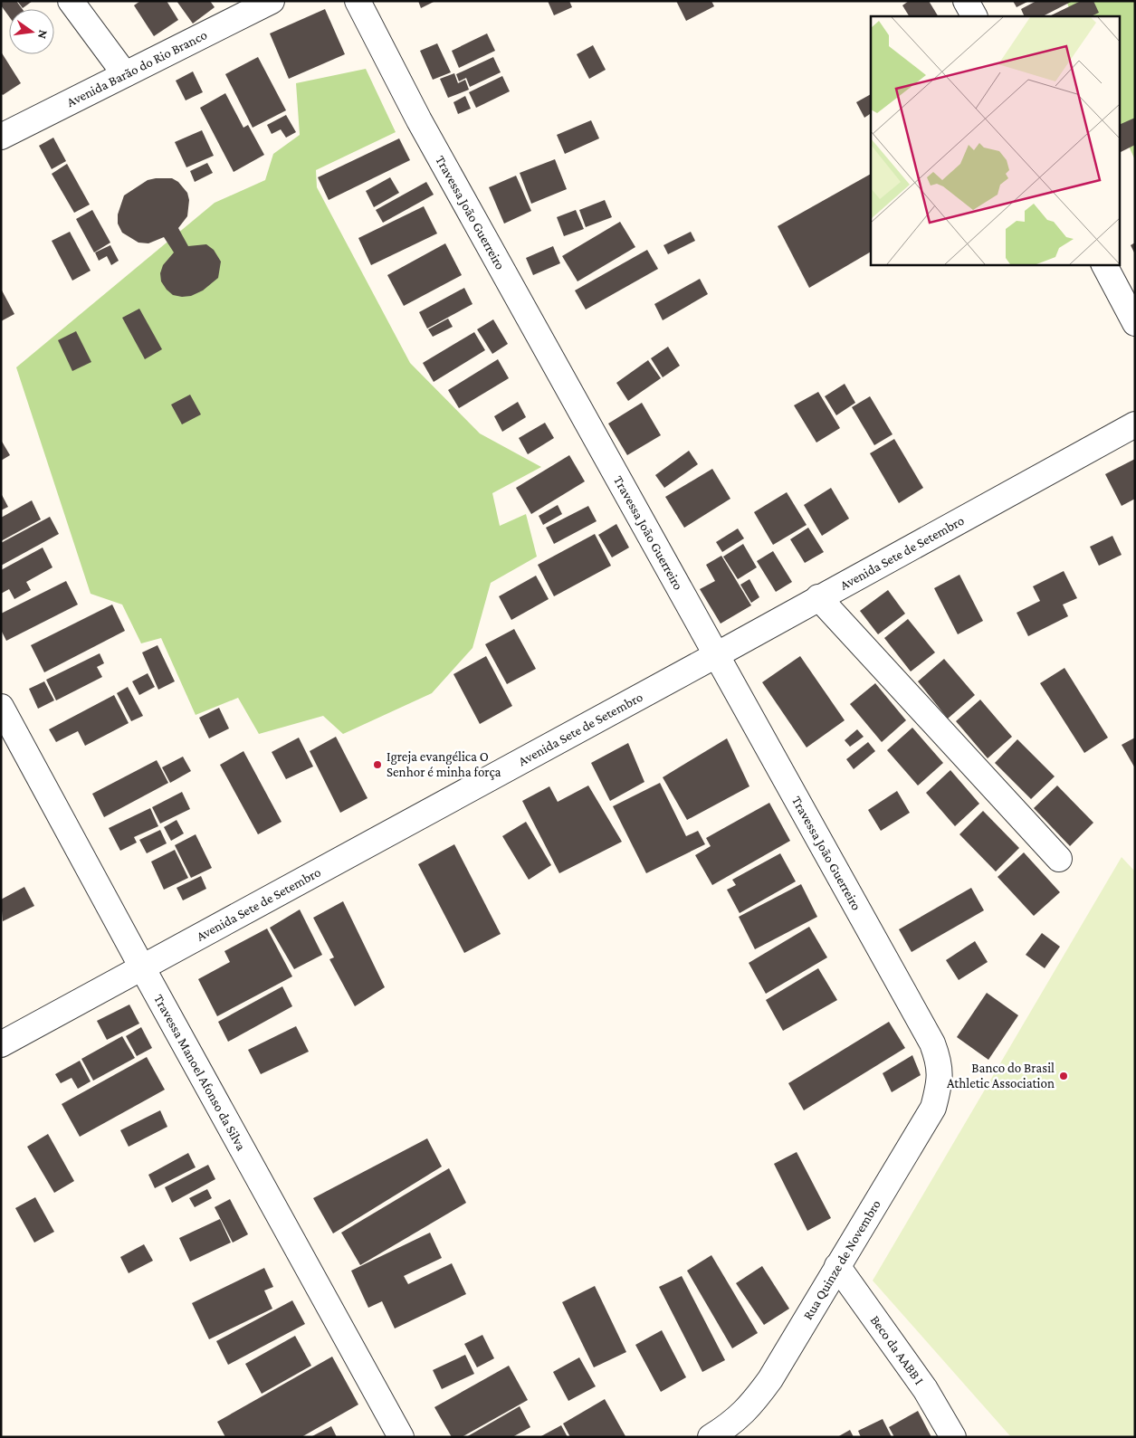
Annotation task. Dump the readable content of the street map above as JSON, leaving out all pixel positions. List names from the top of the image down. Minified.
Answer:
{"streets":{"street":["Avenida Barão do Rio Branco","Travessa João Guerreiro","Avenida Sete de Setembro","Travessa Manoel Afonso da Silva","Rua Quinze de Novembro","Beco da AABB I"]},"crossings":[["Travessa João Guerreiro","Avenida Sete de Setembro"],["Travessa João Guerreiro","Rua Quinze de Novembro"],["Avenida Sete de Setembro","Travessa Manoel Afonso da Silva"],["Rua Quinze de Novembro","Beco da AABB I"]],"places":["Igreja evangélica O Senhor é minha força","Banco do Brasil Athletic Association"],"north":"right"}
